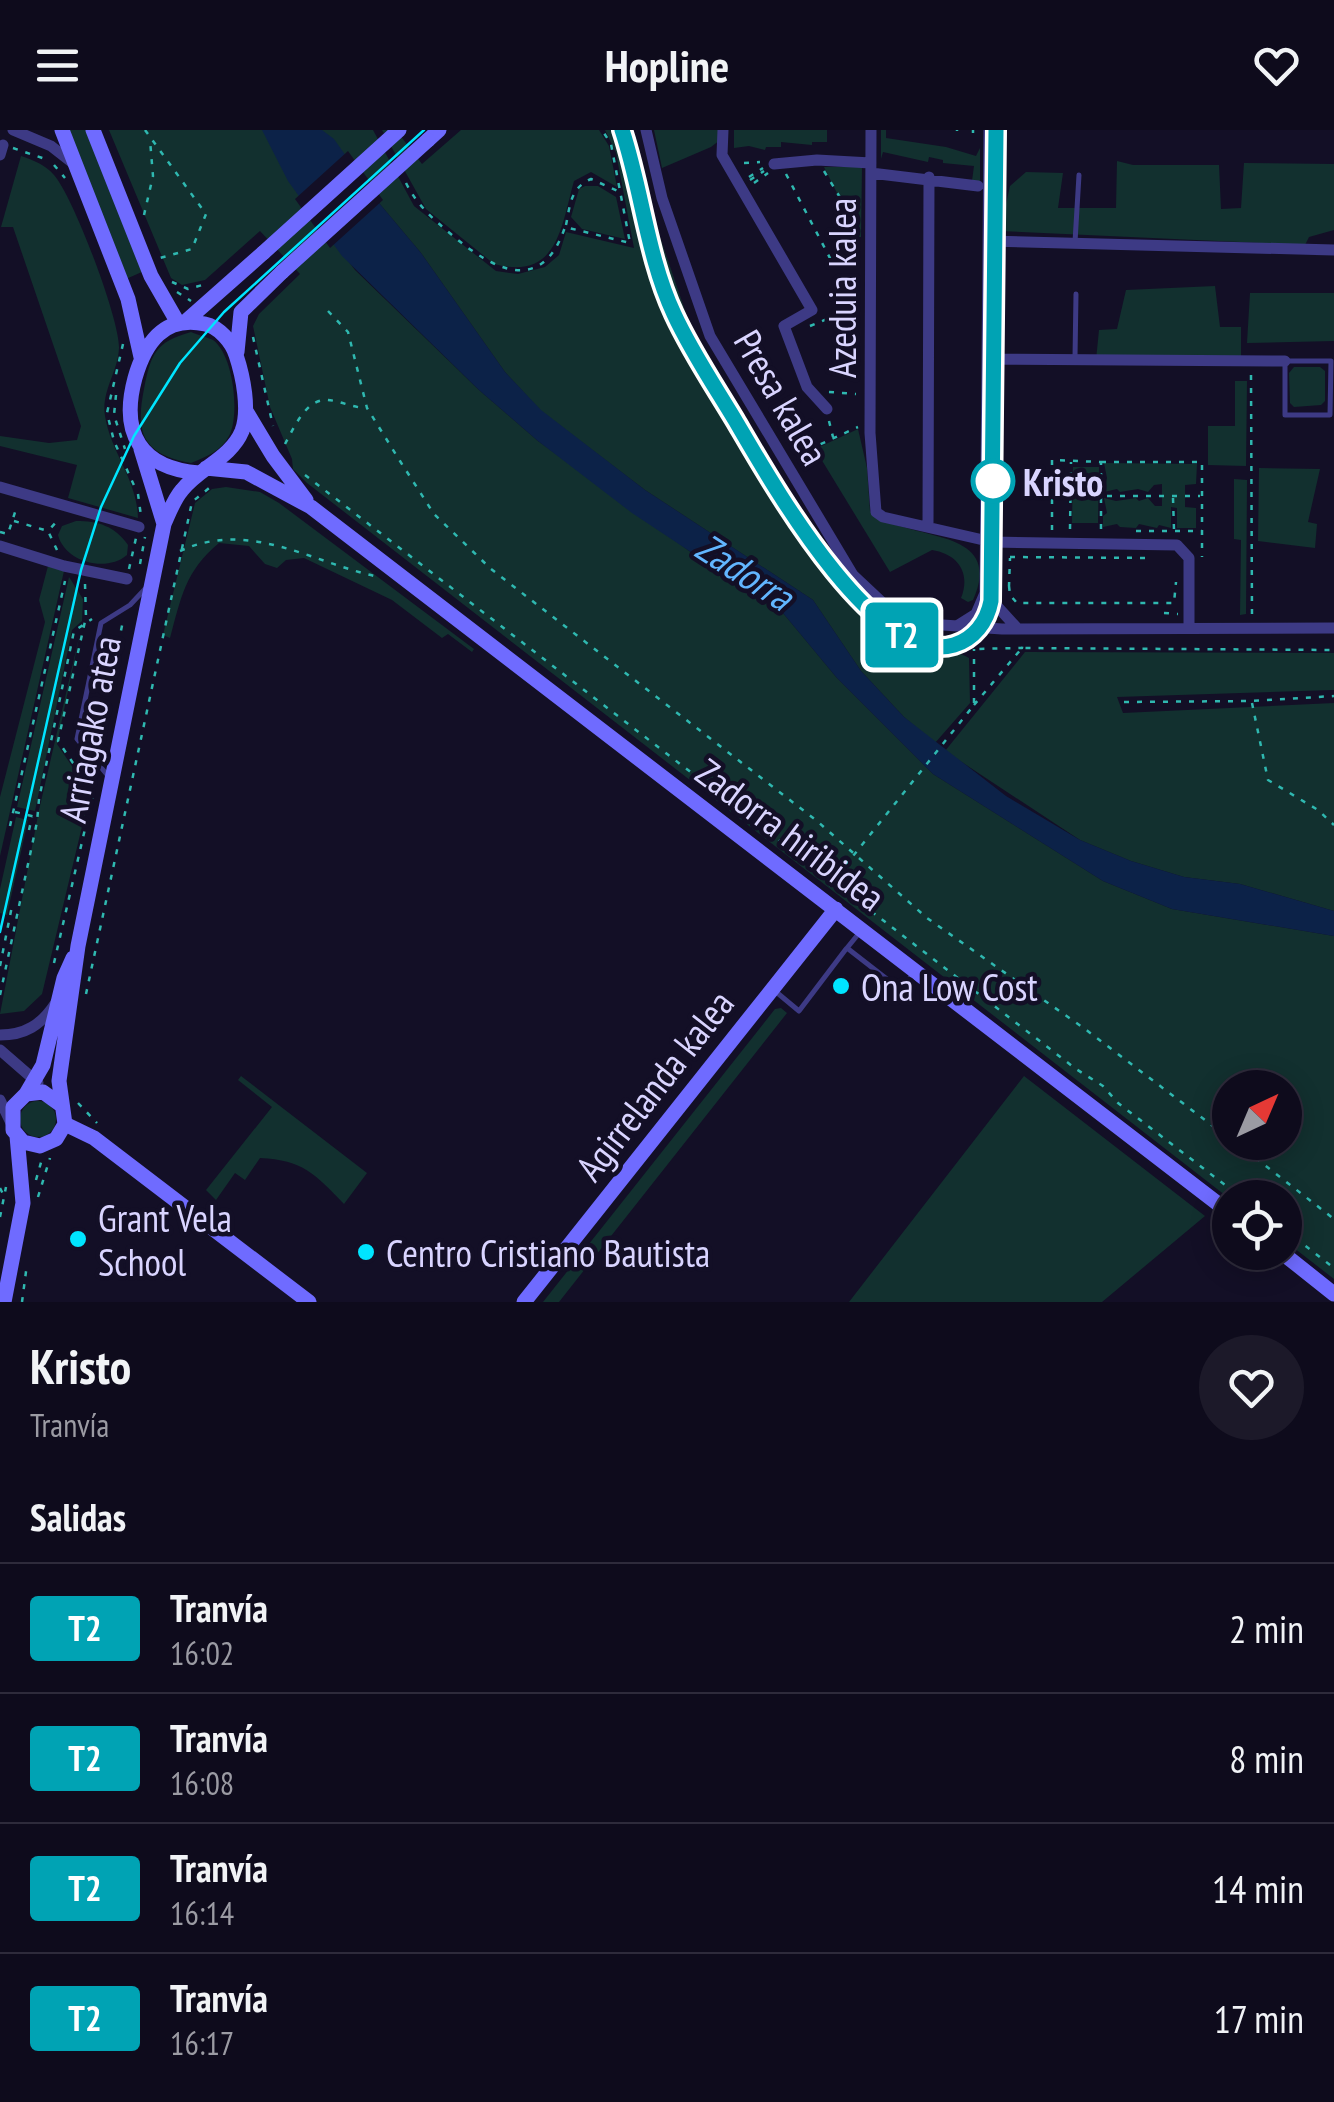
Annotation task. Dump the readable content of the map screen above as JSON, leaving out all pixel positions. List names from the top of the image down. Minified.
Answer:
{"streets":{"main road":["Arriagako atea","Zadorra hiribidea","Agirrelanda kalea"],"street":["Azeduia kalea","Presa kalea"]},"crossings":[["Azeduia kalea","Presa kalea"],["Arriagako atea","Zadorra hiribidea"],["Zadorra hiribidea","Agirrelanda kalea"]],"water":["Zadorra"],"places":["Kristo","Ona Low Cost","Grant Vela School","Centro Cristiano Bautista"],"lines":["tram line T2"],"north":"top right","page":{"header":"Hopline","on_map":"T2","heading":[["Kristo","Tranvía"],"Salidas"],"list":[{"mark":"T2","name":"Tranvía","note":"16:02","value":"2 min"},{"mark":"T2","name":"Tranvía","note":"16:08","value":"8 min"},{"mark":"T2","name":"Tranvía","note":"16:14","value":"14 min"},{"mark":"T2","name":"Tranvía","note":"16:17","value":"17 min"}]}}
